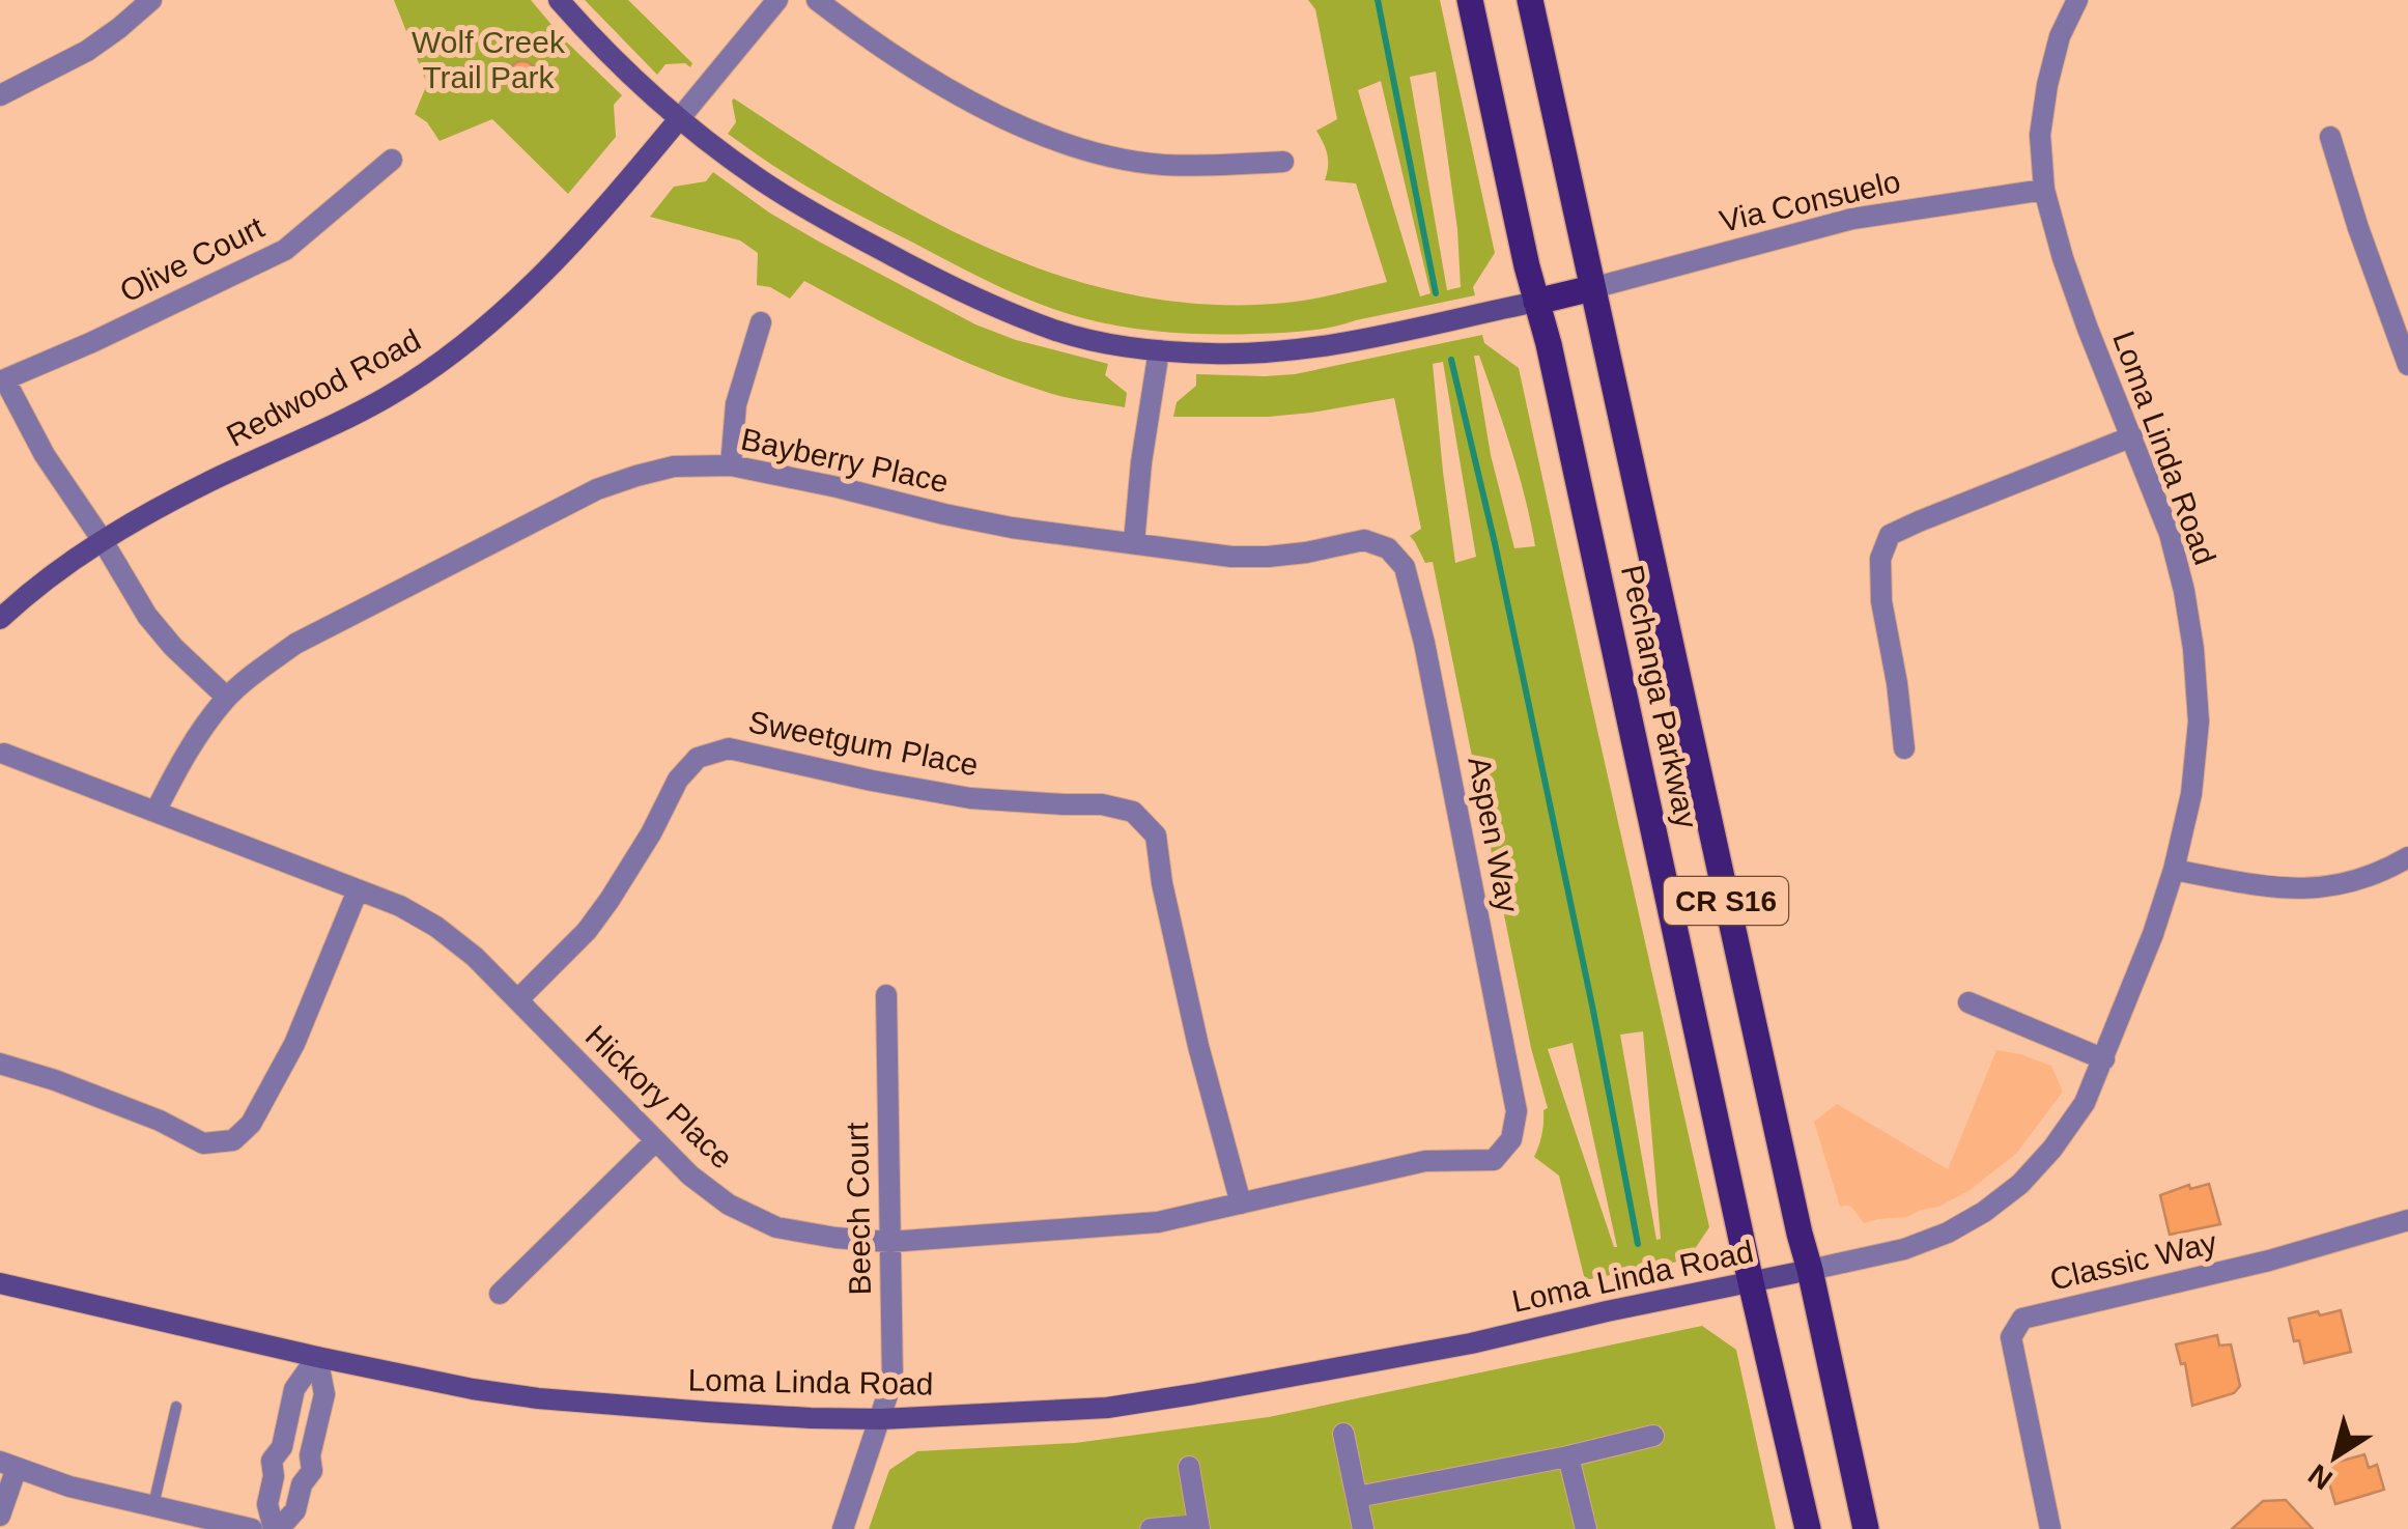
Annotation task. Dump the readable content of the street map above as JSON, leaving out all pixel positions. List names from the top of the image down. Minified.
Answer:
{"streets":{"main road":["Pechanga Parkway","CR S16"],"street":["Via Consuelo","Olive Court","Redwood Road","Loma Linda Road","Bayberry Place","Sweetgum Place","Aspen Way","Hickory Place","Beech Court","Classic Way"]},"crossings":[["Via Consuelo","Loma Linda Road"],["Via Consuelo","Pechanga Parkway"],["Loma Linda Road","Pechanga Parkway"],["Loma Linda Road","Beech Court"],["Bayberry Place","Aspen Way"],["Bayberry Place","Hickory Place"],["Sweetgum Place","Hickory Place"],["Aspen Way","Hickory Place"],["Hickory Place","Beech Court"]],"parks":["Wolf Creek Trail Park"],"north":"bottom left"}
